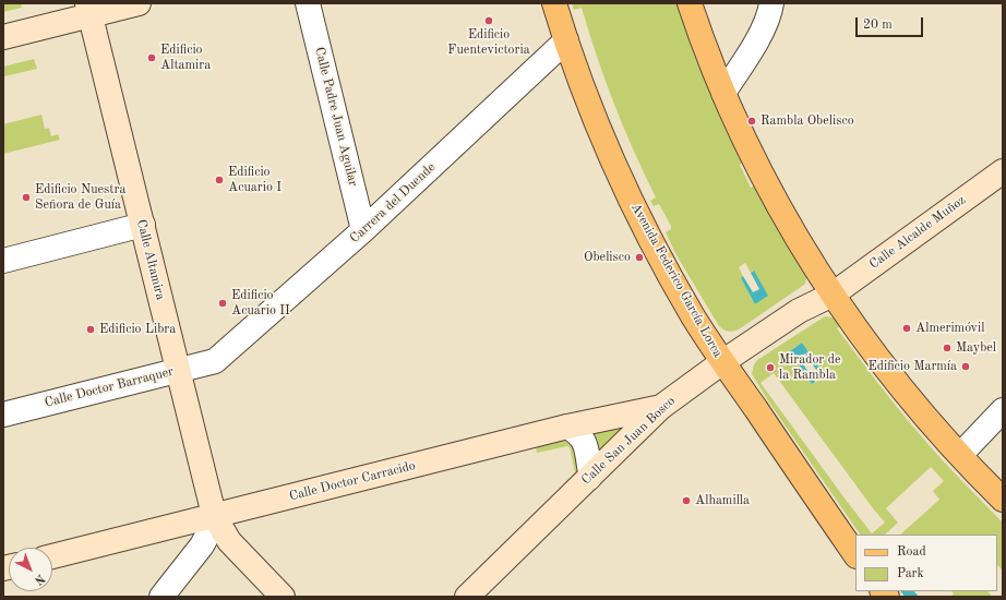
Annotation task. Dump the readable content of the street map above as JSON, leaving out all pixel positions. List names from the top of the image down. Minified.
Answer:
{"streets":{"main road":["Avenida Federico García Lorca"],"street":["Calle Padre Juan Aguilar","Carrera del Duende","Calle Alcalde Muñoz","Calle Altamira","Calle Doctor Barraquer","Calle San Juan Bosco","Calle Doctor Carracido"]},"crossings":[["Calle Padre Juan Aguilar","Carrera del Duende"],["Carrera del Duende","Avenida Federico García Lorca"],["Carrera del Duende","Calle Doctor Barraquer"],["Calle Alcalde Muñoz","Calle San Juan Bosco"],["Calle Altamira","Calle Doctor Barraquer"],["Calle Altamira","Calle Doctor Carracido"],["Avenida Federico García Lorca","Calle San Juan Bosco"],["Calle San Juan Bosco","Calle Doctor Carracido"]],"places":["Edificio Fuentevictoria","Edificio Altamira","Rambla Obelisco","Edificio Acuario I","Edificio Nuestra Señora de Guía","Obelisco","Edificio Acuario II","Almerimóvil","Edificio Libra","Maybel","Edificio Marmía","Mirador de la Rambla","Alhamilla"],"legend":["Road","Park"],"scale_bar":"20 m","north":"bottom right"}
